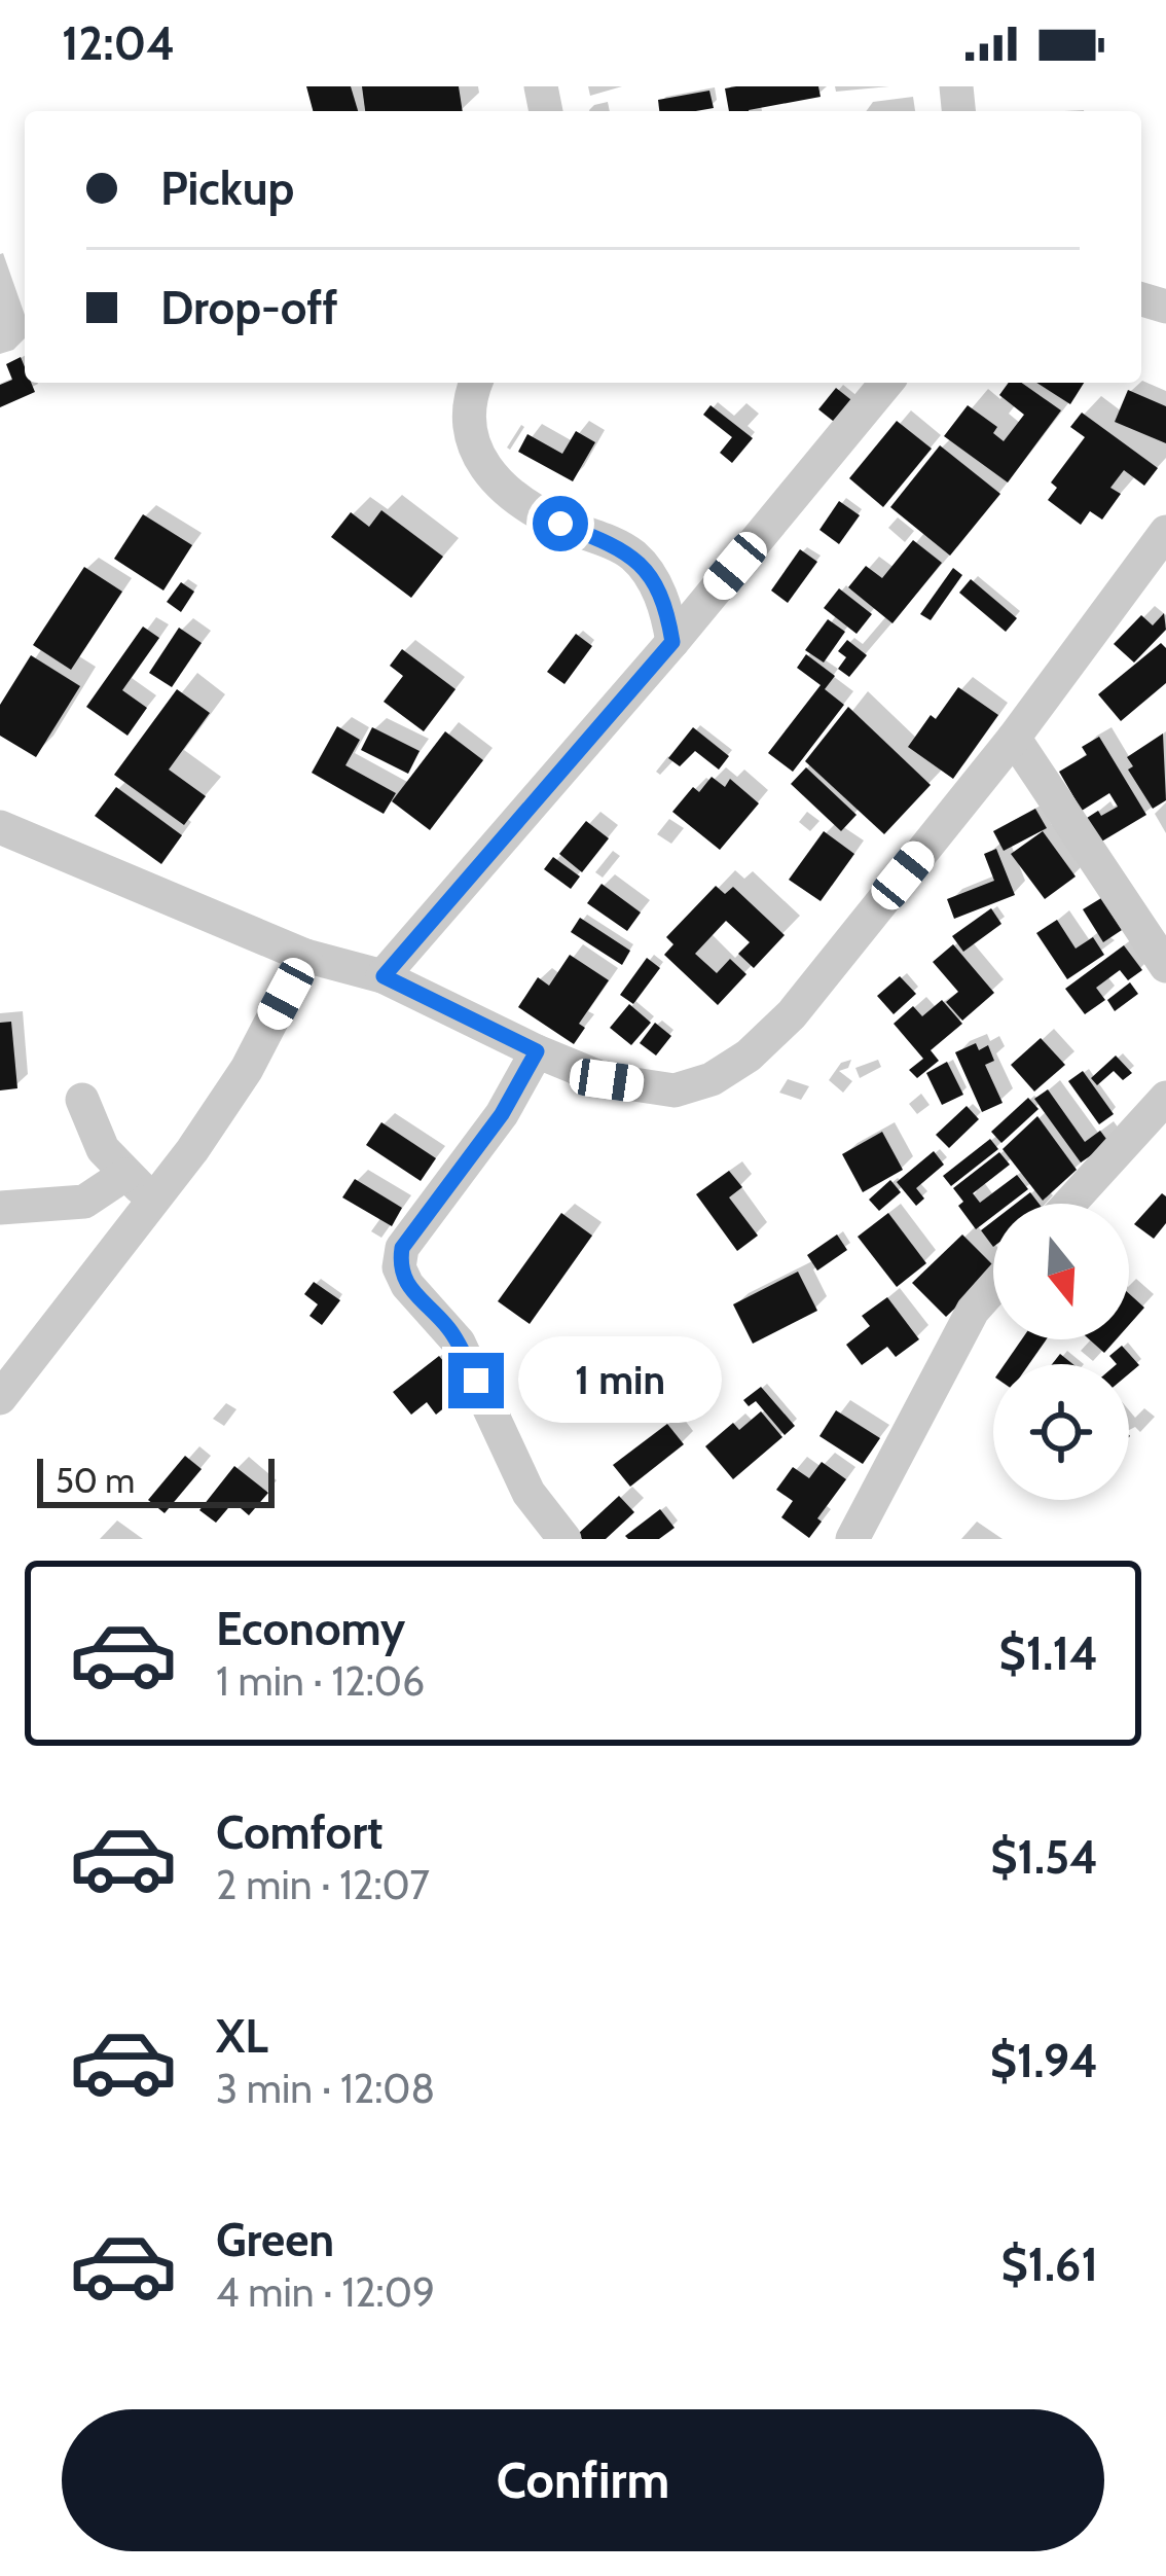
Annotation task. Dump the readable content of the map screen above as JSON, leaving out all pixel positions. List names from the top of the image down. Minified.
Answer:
{"scale_bar":"50 m","north":"bottom","page":{"status":"12:04","banner":["Pickup","Drop-off"],"bubble":"1 min","scale":"50 m","list":[{"name":"Economy","note":"1 min · 12:06","value":"$1.14"},{"name":"Comfort","note":"2 min · 12:07","value":"$1.54"},{"name":"XL","note":"3 min · 12:08","value":"$1.94"},{"name":"Green","note":"4 min · 12:09","value":"$1.61"}],"buttons":"Confirm"}}
